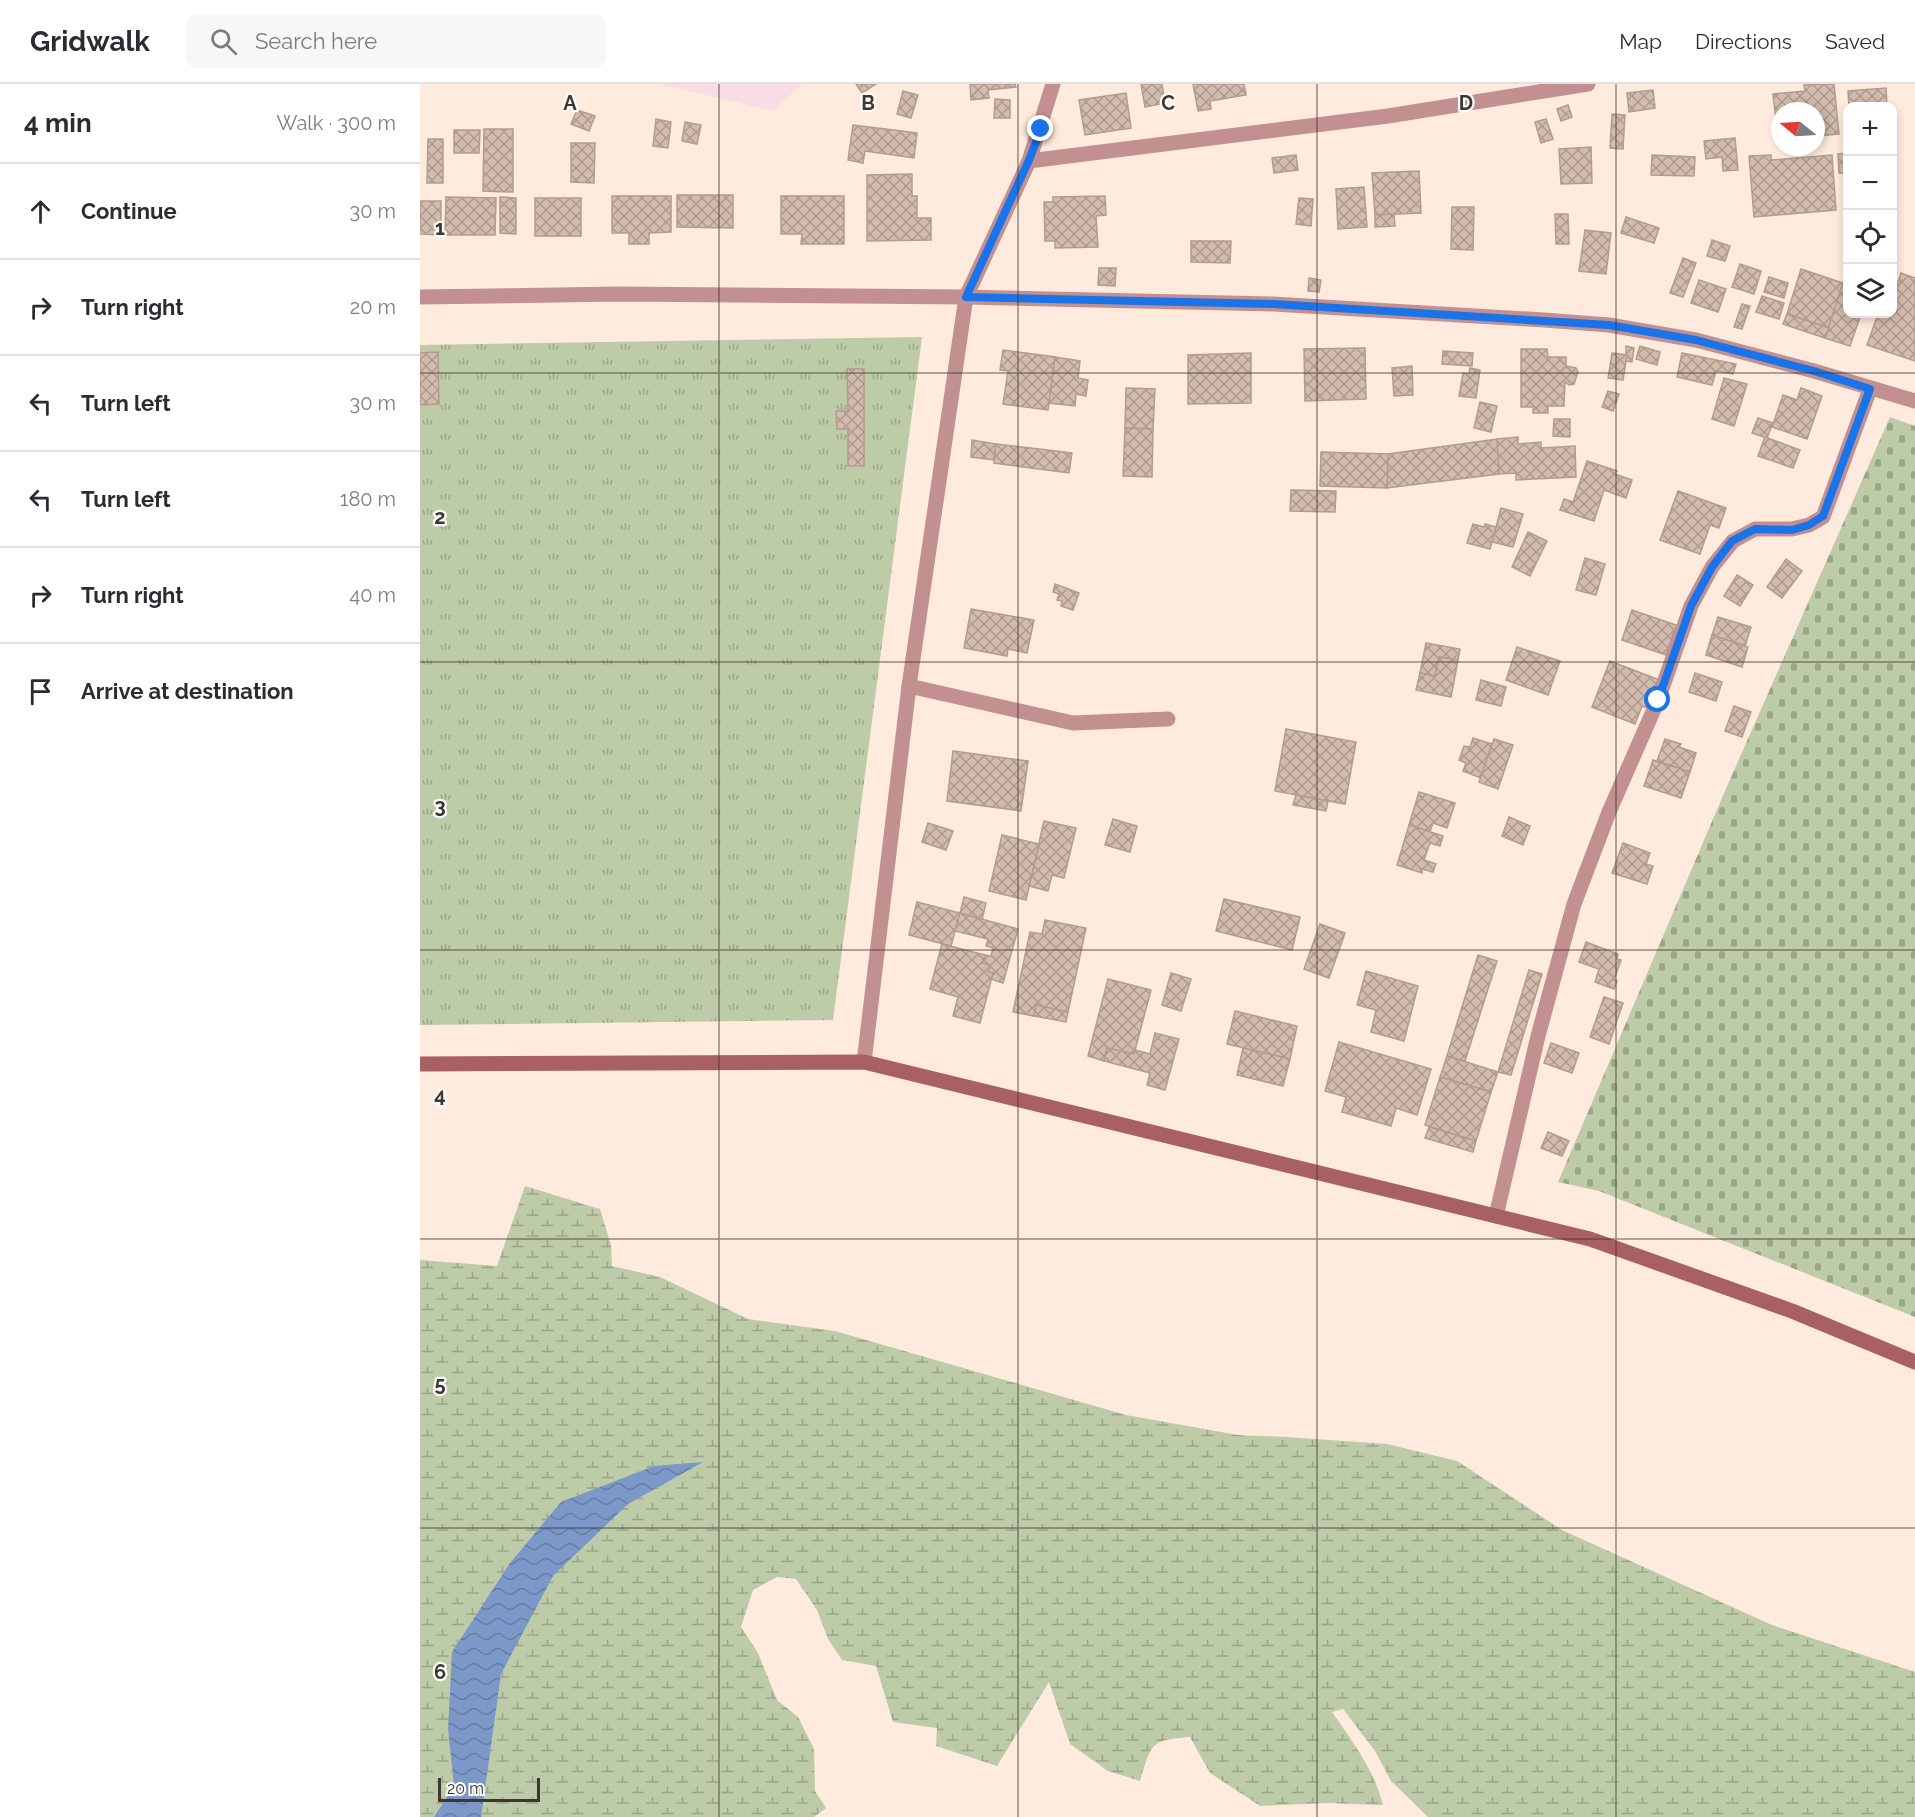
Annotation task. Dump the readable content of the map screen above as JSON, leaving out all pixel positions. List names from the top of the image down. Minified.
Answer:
{"scale_bar":"20 m","north":"left","page":{"header":"Gridwalk","search":"Search here","nav":["Map","Directions","Saved"],"heading":["4 min","Walk · 300 m"],"map_buttons":["+","−"],"list":[["Continue","30 m"],["Turn right","20 m"],["Turn left","30 m"],["Turn left","180 m"],["Turn right","40 m"],"Arrive at destination"],"scale":"20 m"},"grid":{"columns":["A","B","C","D"],"rows":["1","2","3","4","5","6"]}}
